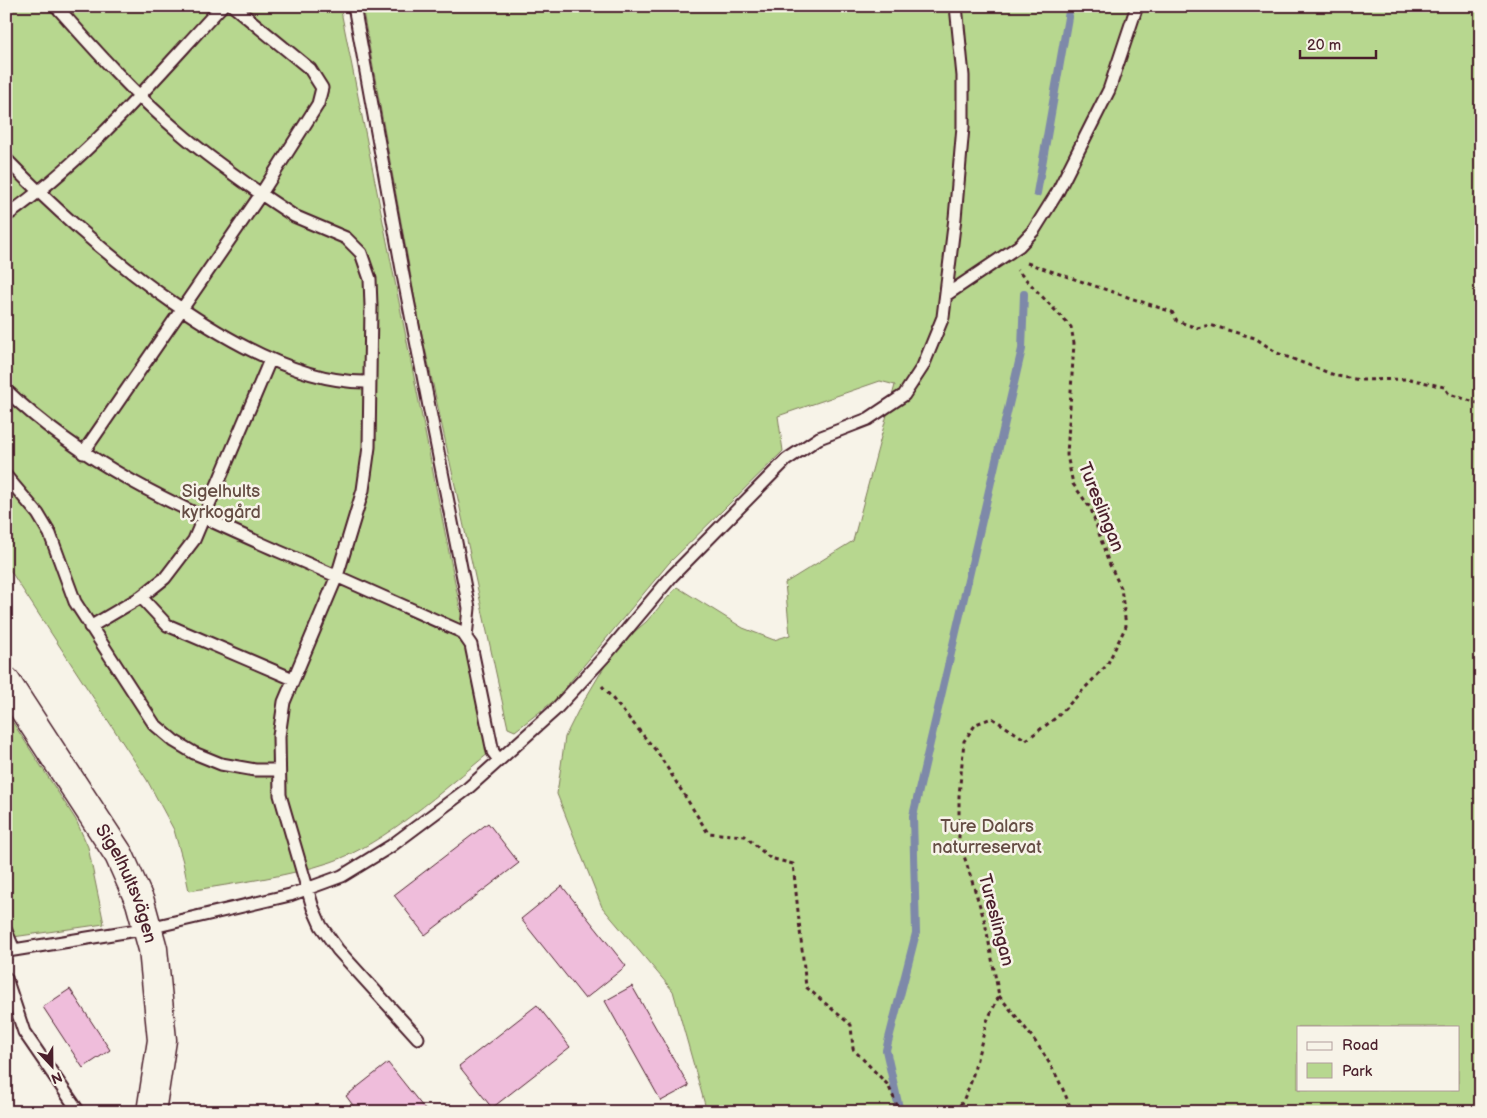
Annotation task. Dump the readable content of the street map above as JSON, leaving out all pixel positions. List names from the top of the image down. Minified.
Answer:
{"streets":{"street":["Sigelhultsvägen"],"path":["Tureslingan"]},"parks":["Sigelhults kyrkogård","Ture Dalars naturreservat"],"legend":["Road","Park"],"scale_bar":"20 m","north":"bottom"}
